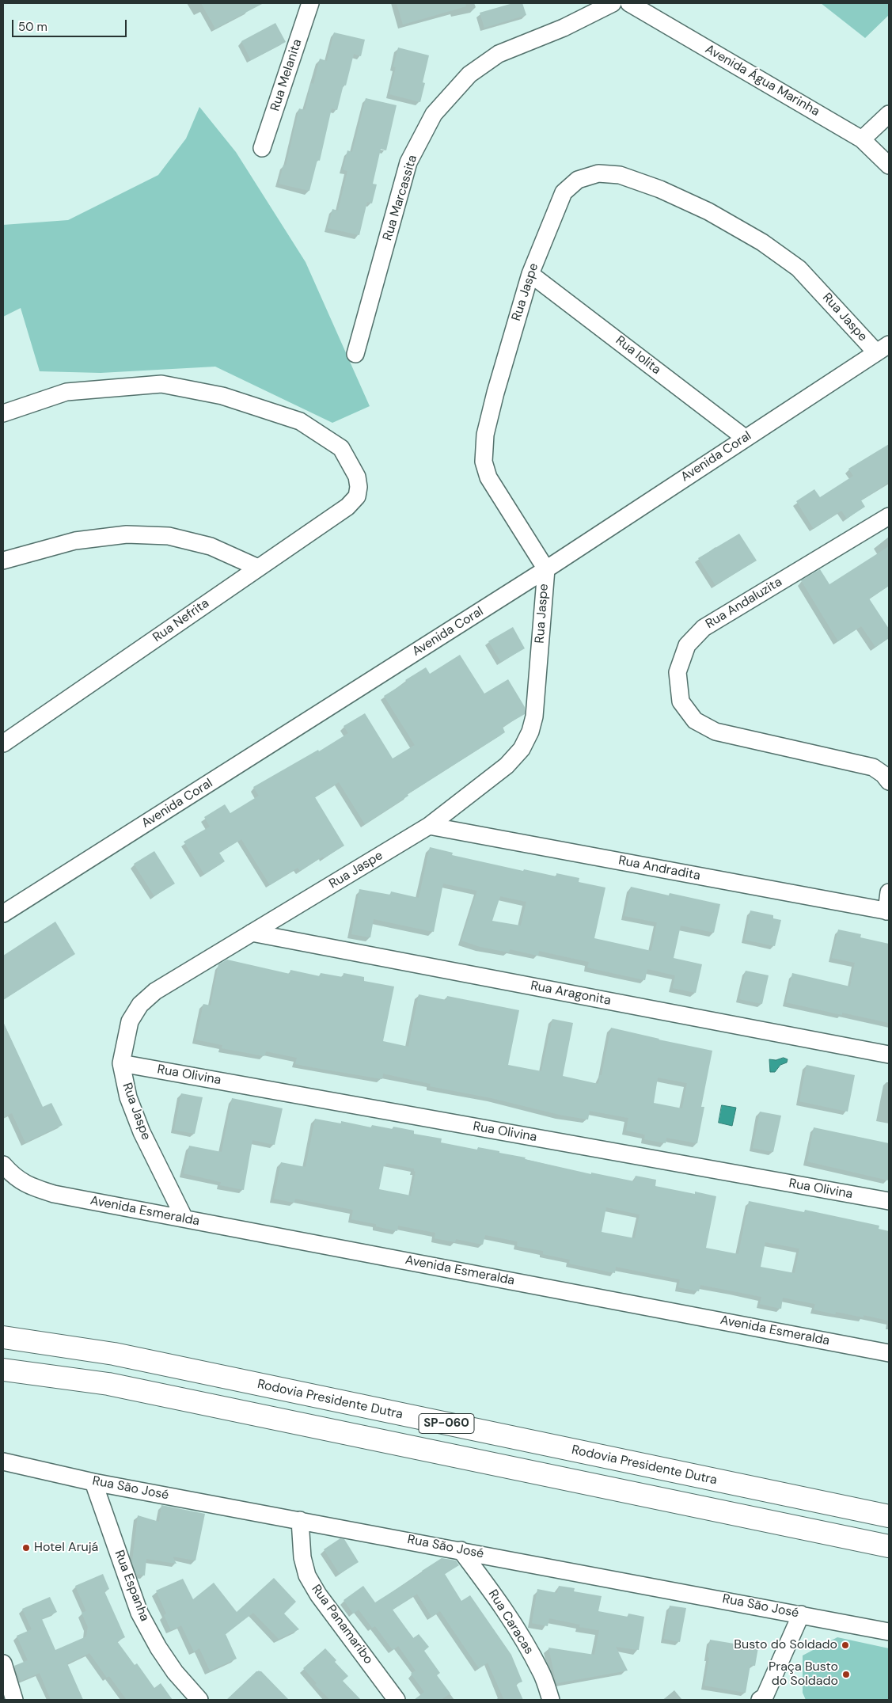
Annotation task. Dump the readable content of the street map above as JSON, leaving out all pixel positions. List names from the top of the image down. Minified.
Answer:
{"streets":{"highway":["Rodovia Presidente Dutra","SP-060"],"street":["Rua Melanita","Avenida Água Marinha","Rua Marcassita","Rua Jaspe","Rua Iolita","Avenida Coral","Rua Andaluzita","Rua Nefrita","Rua Andradita","Rua Aragonita","Rua Olivina","Avenida Esmeralda","Rua São José","Rua Espanha","Rua Caracas","Rua Panamaribo"]},"crossings":[["Rua Jaspe","Rua Iolita"],["Rua Jaspe","Avenida Coral"],["Rua Jaspe","Rua Andradita"],["Rua Jaspe","Rua Aragonita"],["Rua Jaspe","Rua Olivina"],["Rua Jaspe","Avenida Esmeralda"],["Rua Iolita","Avenida Coral"],["Rua São José","Rua Espanha"],["Rua São José","Rua Caracas"],["Rua São José","Rua Panamaribo"]],"places":["Hotel Arujá","Busto do Soldado","Praça Busto do Soldado"],"scale_bar":"50 m"}
